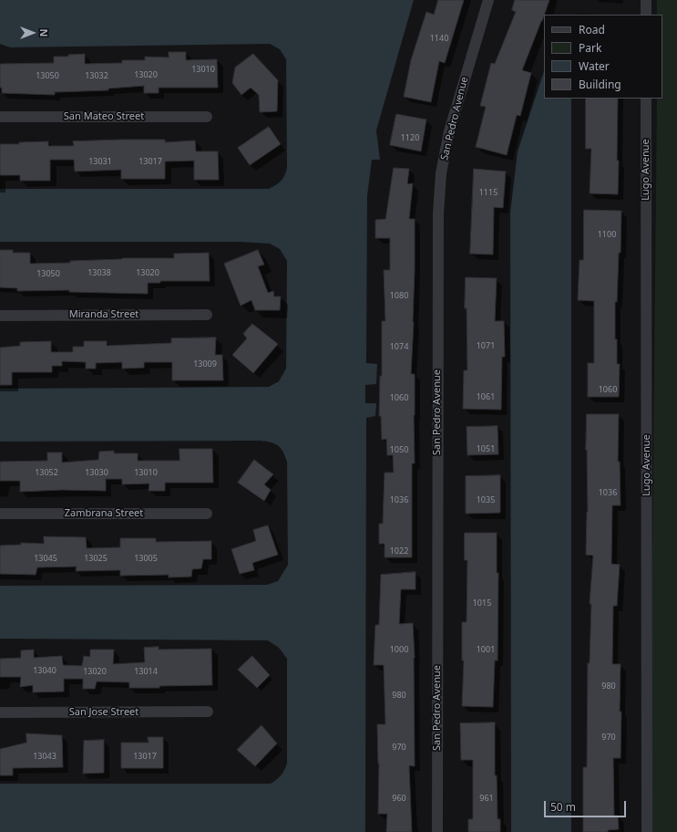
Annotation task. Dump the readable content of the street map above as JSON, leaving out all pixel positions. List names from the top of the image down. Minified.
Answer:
{"streets":{"street":["San Mateo Street","San Pedro Avenue","Lugo Avenue","Miranda Street","Zambrana Street","San Jose Street"]},"house_numbers":["1140","13010","13020","13050","13032","1120","13031","13017","1115","1100","13038","13020","13050","1080","1071","1074","13009","1060","1061","1060","1051","1050","13052","13030","13010","1036","1036","1035","1022","13045","13025","13005","1015","1000","1001","13040","13020","13014","980","980","970","970","13043","13017","960","961"],"legend":["Road","Park","Water","Building"],"scale_bar":"50 m","north":"right"}
